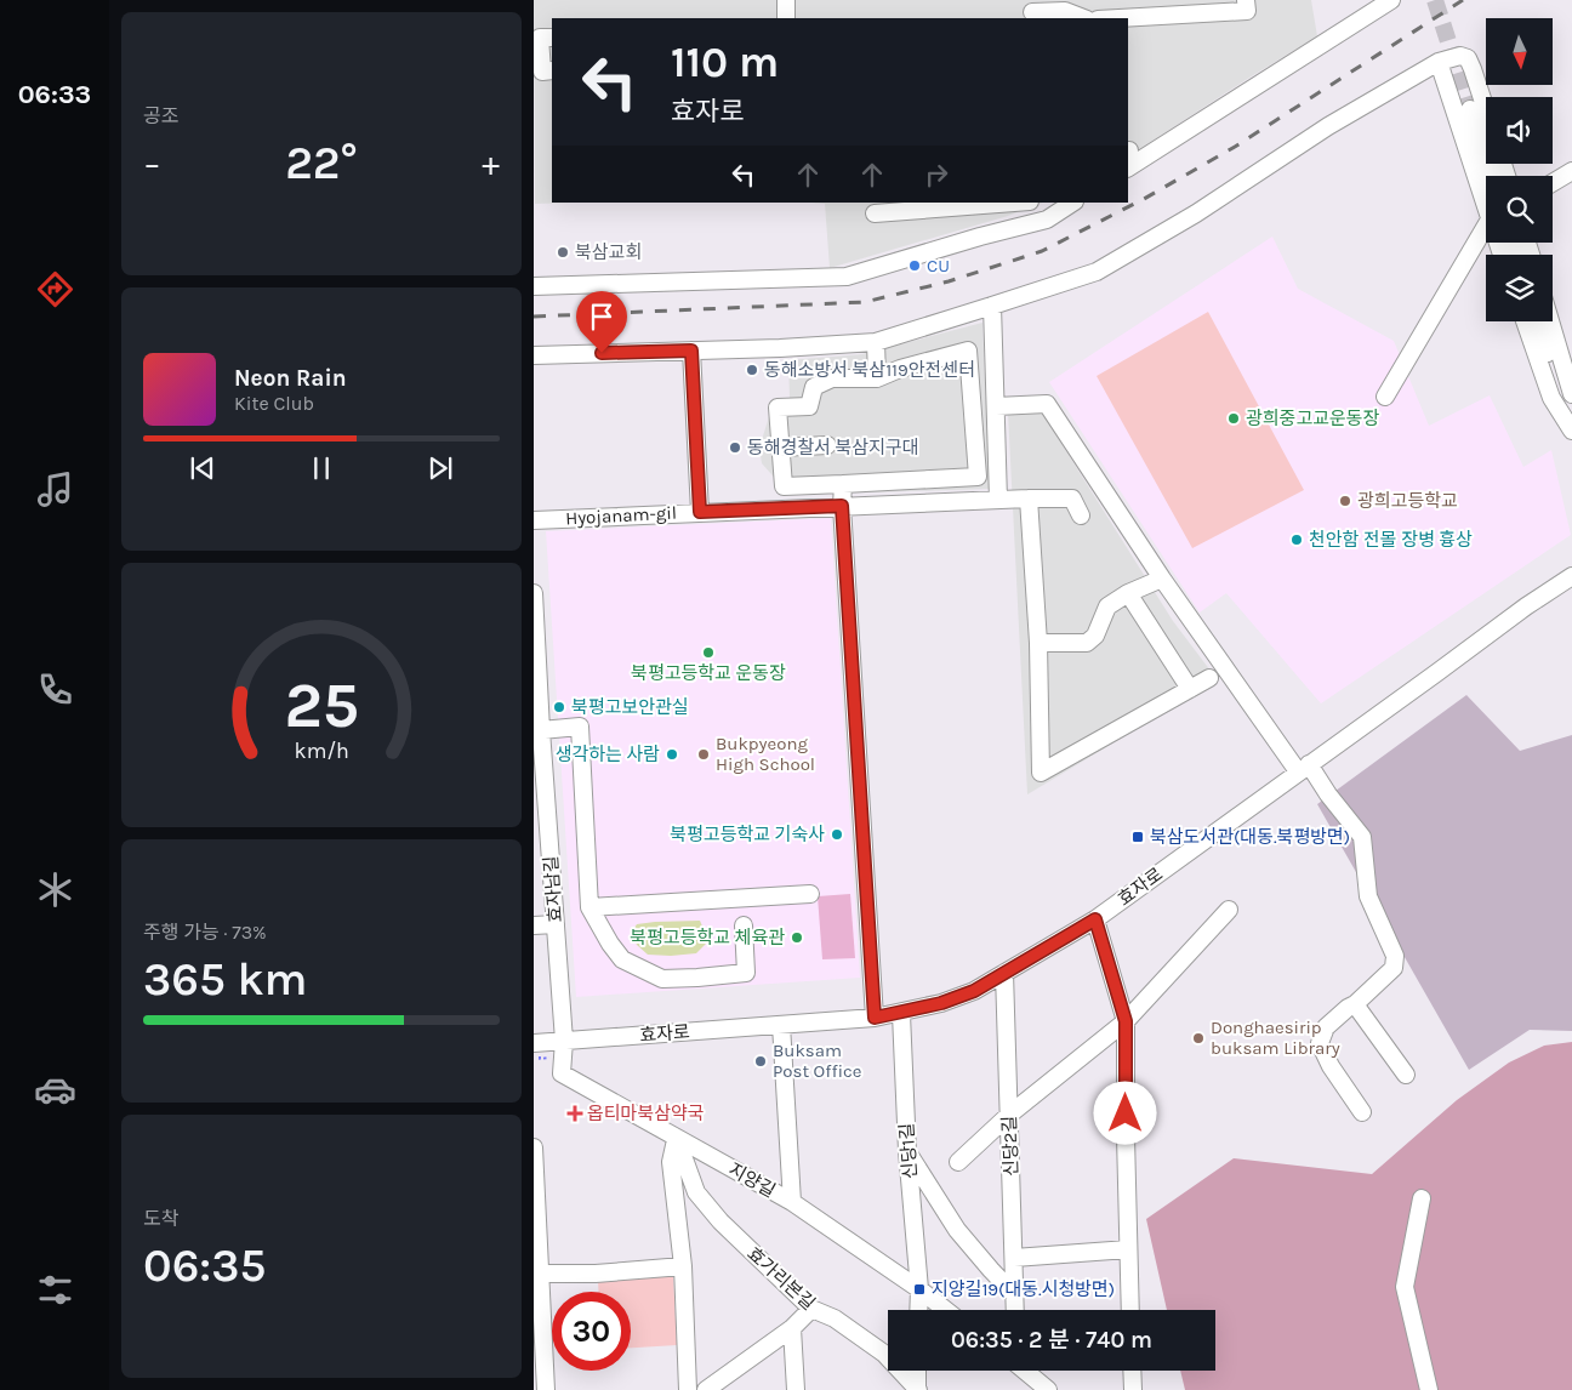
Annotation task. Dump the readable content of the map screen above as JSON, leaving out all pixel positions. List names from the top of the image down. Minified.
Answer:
{"streets":{"street":["Hyojanam-gil","효자로","효자남길","신당2길","신당1길","지양길","효가리본길"]},"crossings":[["효자로","효자남길"],["효자로","신당2길"],["효자로","신당1길"],["효자로","지양길"],["효자남길","지양길"],["신당1길","지양길"],["지양길","효가리본길"]],"places":{"other":["북삼교회","CU","동해소방서 북삼119안전센터","광희중고교운동장","동해경찰서 북삼지구대","광희고등학교","천안함 전몰 장병 흉상","북평고등학교 운동장","북평고보안관실","생각하는 사람","Bukpyeong High School","북평고등학교 기숙사","북평고등학교 체육관","Donghaesirip buksam Library","Buksam Post Office"],"transit":["북삼도서관(대동.북평방면)","지양길19(대동.시청방면)"],"health":["옵티마북삼약국"]},"north":"bottom","page":{"tabs":"06:33","tile":["공조",["주행 가능 · 73%","365 km"],["도착","06:35"]],"turn":["110 m","효자로"],"heat":["−","22°","+"],"song":["Neon Rain","Kite Club"],"limit":"30","trip":"06:35 · 2 분 · 740 m","gauge":["25","km/h"]}}
